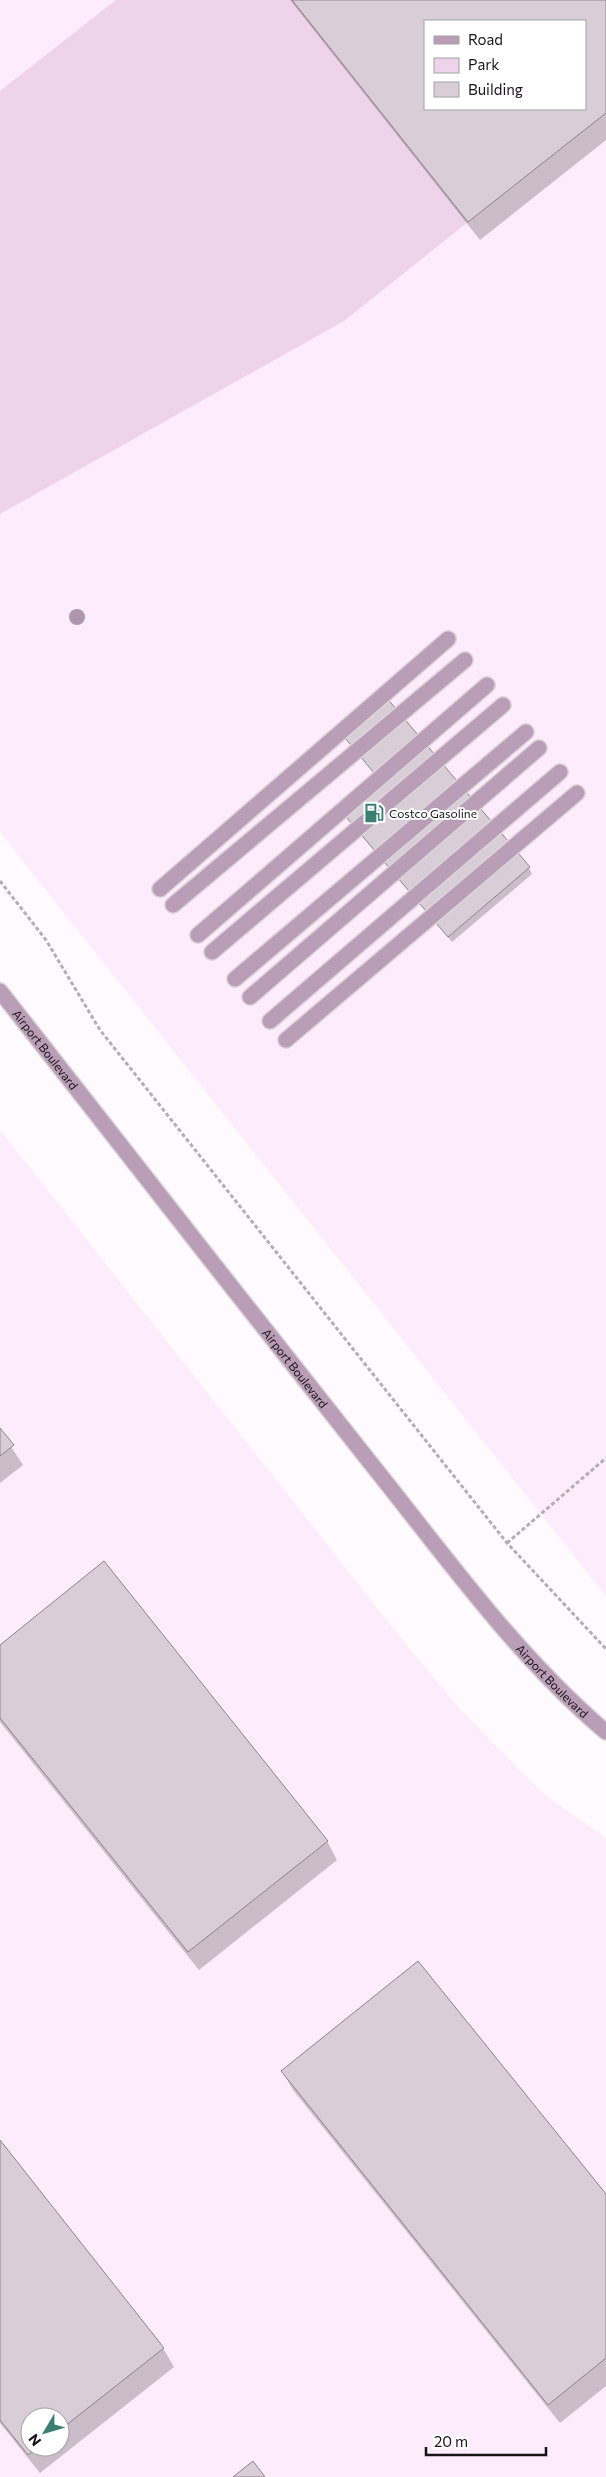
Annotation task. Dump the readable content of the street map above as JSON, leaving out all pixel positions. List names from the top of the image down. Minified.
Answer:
{"streets":{"street":["Airport Boulevard"]},"places":{"fuel station":["Costco Gasoline"]},"legend":["Road","Park","Building"],"scale_bar":"20 m","north":"bottom left"}
